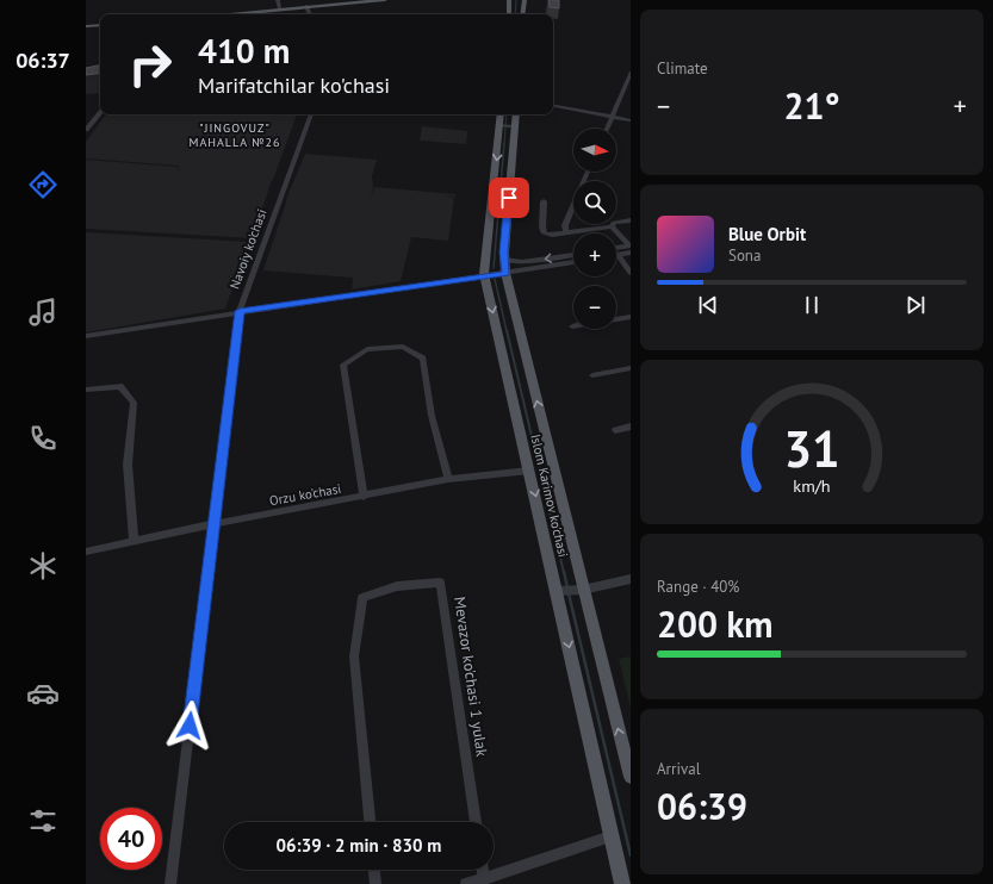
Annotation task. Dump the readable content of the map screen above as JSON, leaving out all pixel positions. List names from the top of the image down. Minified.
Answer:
{"streets":{"main road":["Islom Karimov ko'chasi"],"street":["Navoiy ko'chasi","Orzu ko'chasi","Mevazor ko'chasi 1 yulak"]},"crossings":[["Navoiy ko'chasi","Orzu ko'chasi"],["Orzu ko'chasi","Islom Karimov ko'chasi"]],"districts":["\"JINGOVUZ\" MAHALLA №26"],"north":"right","page":{"tabs":"06:37","tile":["Climate",["Range · 40%","200 km"],["Arrival","06:39"]],"turn":["410 m","Marifatchilar ko'chasi"],"heat":["−","21°","+"],"map_buttons":["+","−"],"song":["Blue Orbit","Sona"],"limit":"40","trip":"06:39 · 2 min · 830 m","gauge":["31","km/h"]}}
